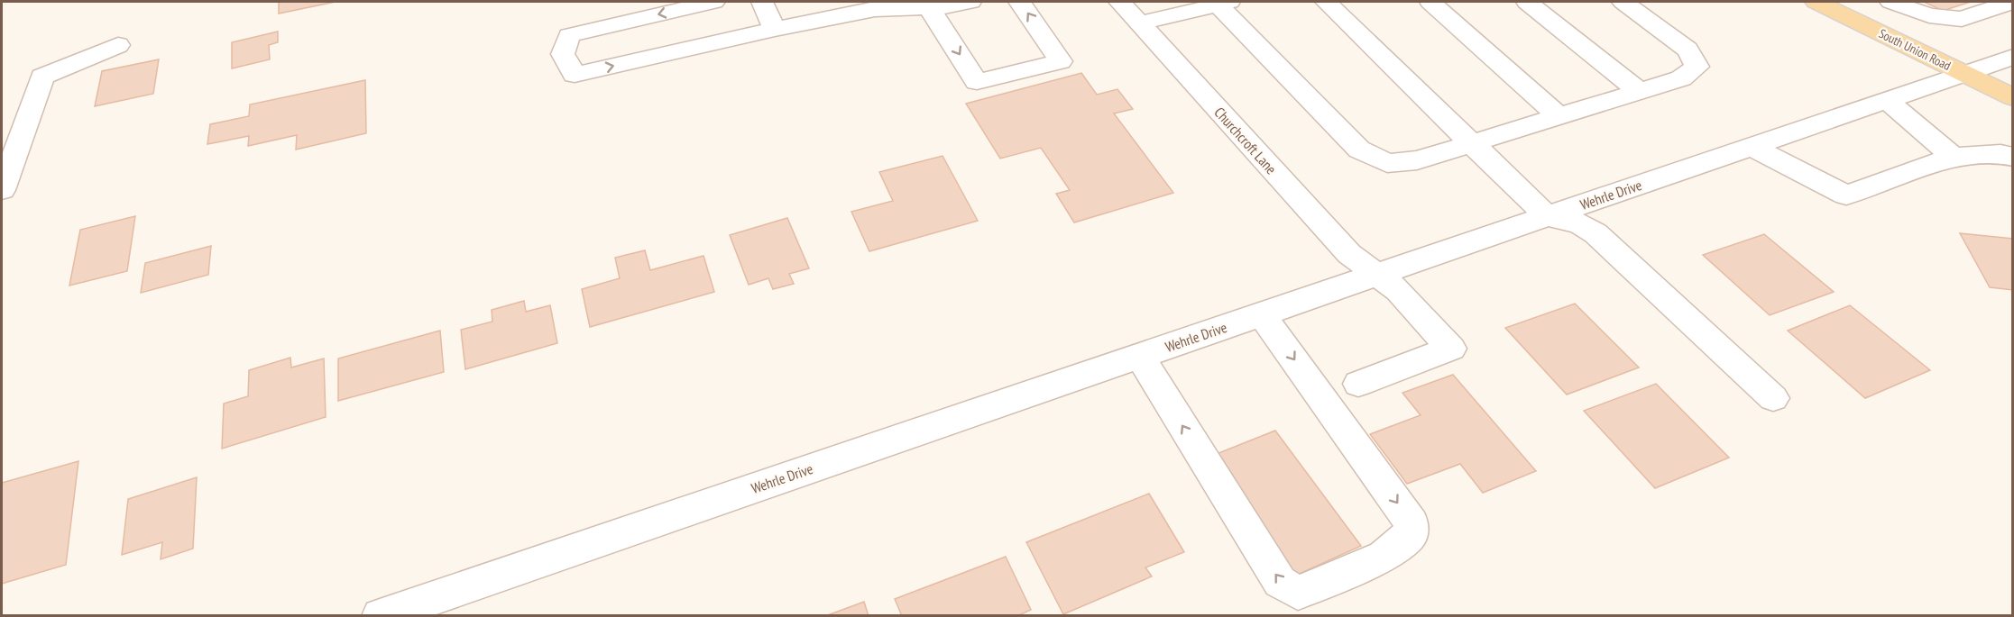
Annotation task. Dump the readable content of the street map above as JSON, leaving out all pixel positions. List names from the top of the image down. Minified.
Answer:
{"streets":{"main road":["South Union Road"],"street":["Churchcroft Lane","Wehrle Drive"]},"crossings":[["South Union Road","Wehrle Drive"],["Churchcroft Lane","Wehrle Drive"]]}
